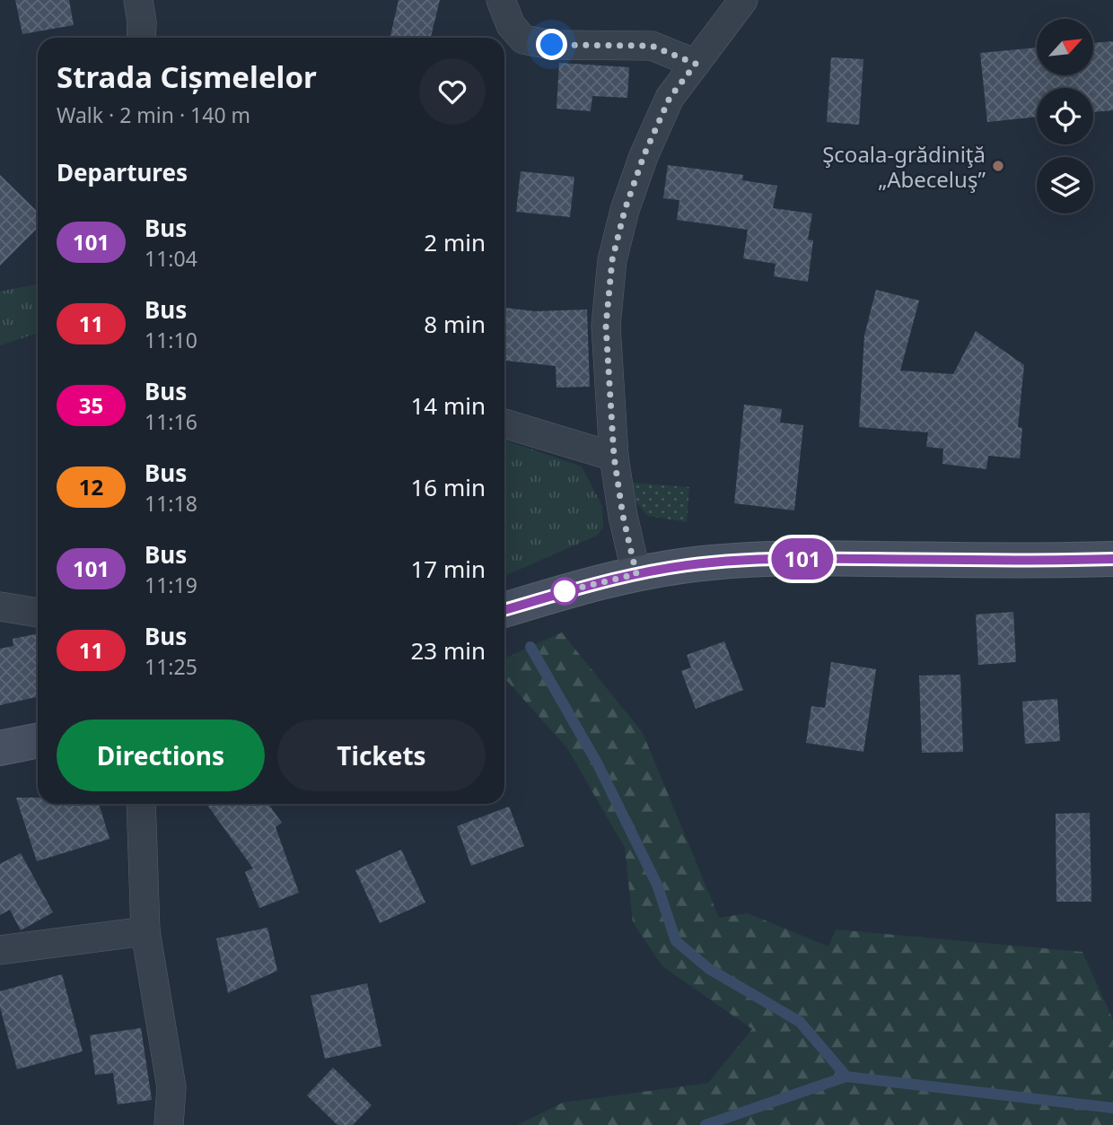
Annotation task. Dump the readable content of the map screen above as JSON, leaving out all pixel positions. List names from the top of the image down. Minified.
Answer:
{"places":["Şcoala-grădiniţă „Abeceluş”"],"lines":["bus line 101"],"north":"top right","page":{"on_map":"101","heading":[["Strada Cișmelelor","Walk · 2 min · 140 m"],"Departures"],"list":[{"mark":"101","name":"Bus","note":"11:04","value":"2 min"},{"mark":"11","name":"Bus","note":"11:10","value":"8 min"},{"mark":"35","name":"Bus","note":"11:16","value":"14 min"},{"mark":"12","name":"Bus","note":"11:18","value":"16 min"},{"mark":"101","name":"Bus","note":"11:19","value":"17 min"},{"mark":"11","name":"Bus","note":"11:25","value":"23 min"}],"buttons":["Directions","Tickets"]}}
